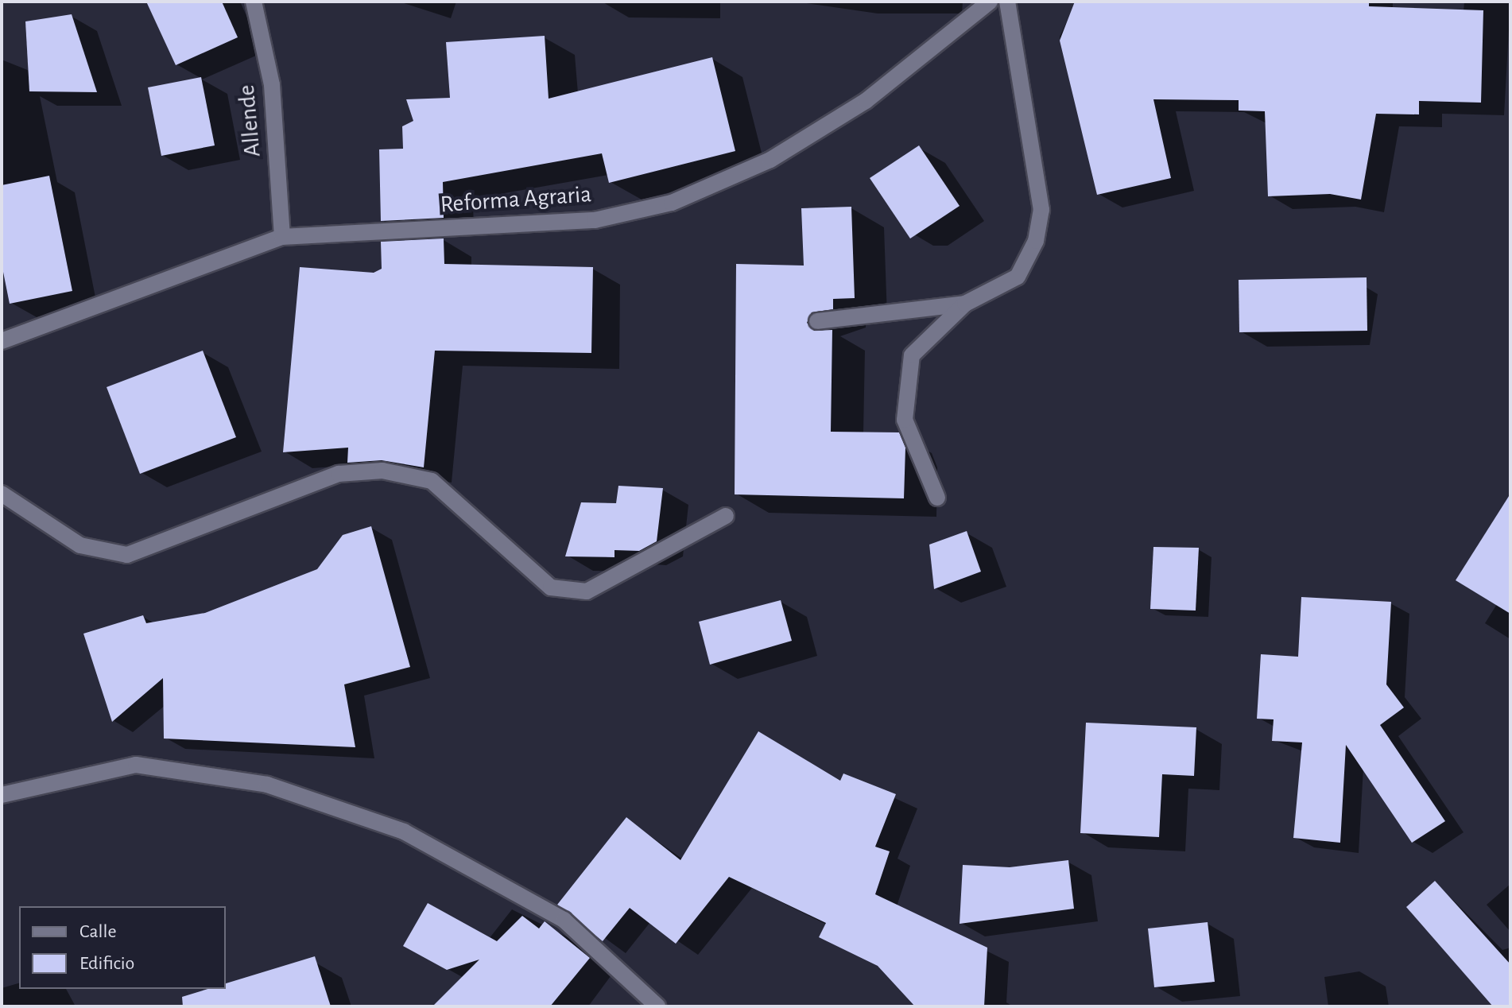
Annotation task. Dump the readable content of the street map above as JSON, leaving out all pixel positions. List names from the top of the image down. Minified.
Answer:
{"streets":{"street":["Allende","Reforma Agraria"]},"crossings":[["Allende","Reforma Agraria"]],"legend":["Calle","Edificio"]}
